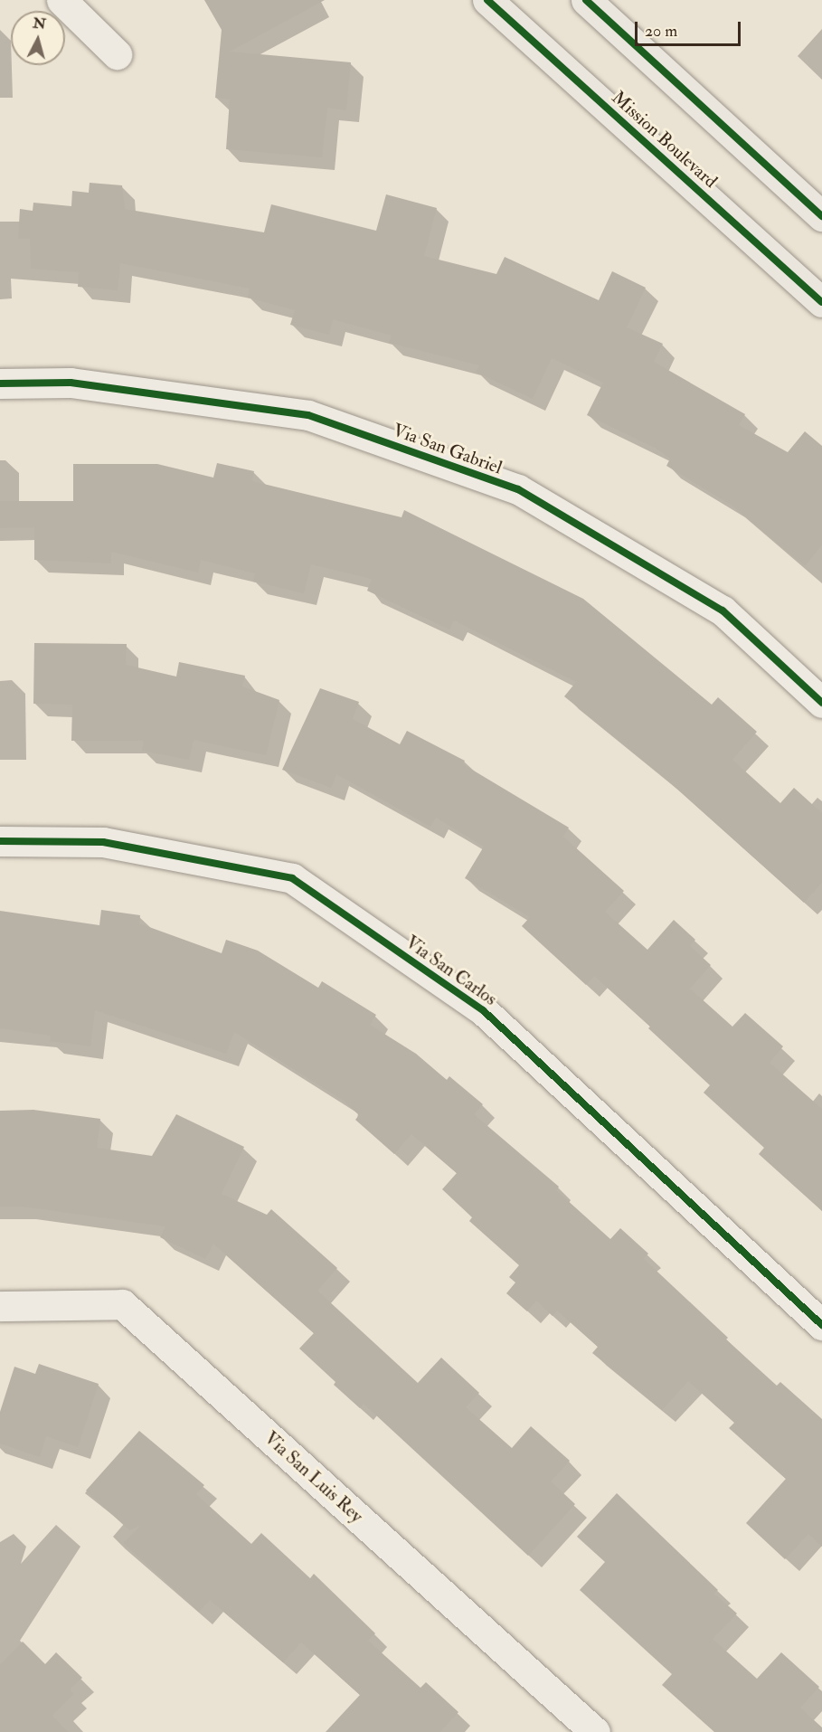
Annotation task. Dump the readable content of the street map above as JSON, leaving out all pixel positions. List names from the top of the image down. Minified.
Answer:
{"streets":{"main road":["Mission Boulevard"],"street":["Via San Gabriel","Via San Carlos","Via San Luis Rey"]},"scale_bar":"20 m","north":"top"}
